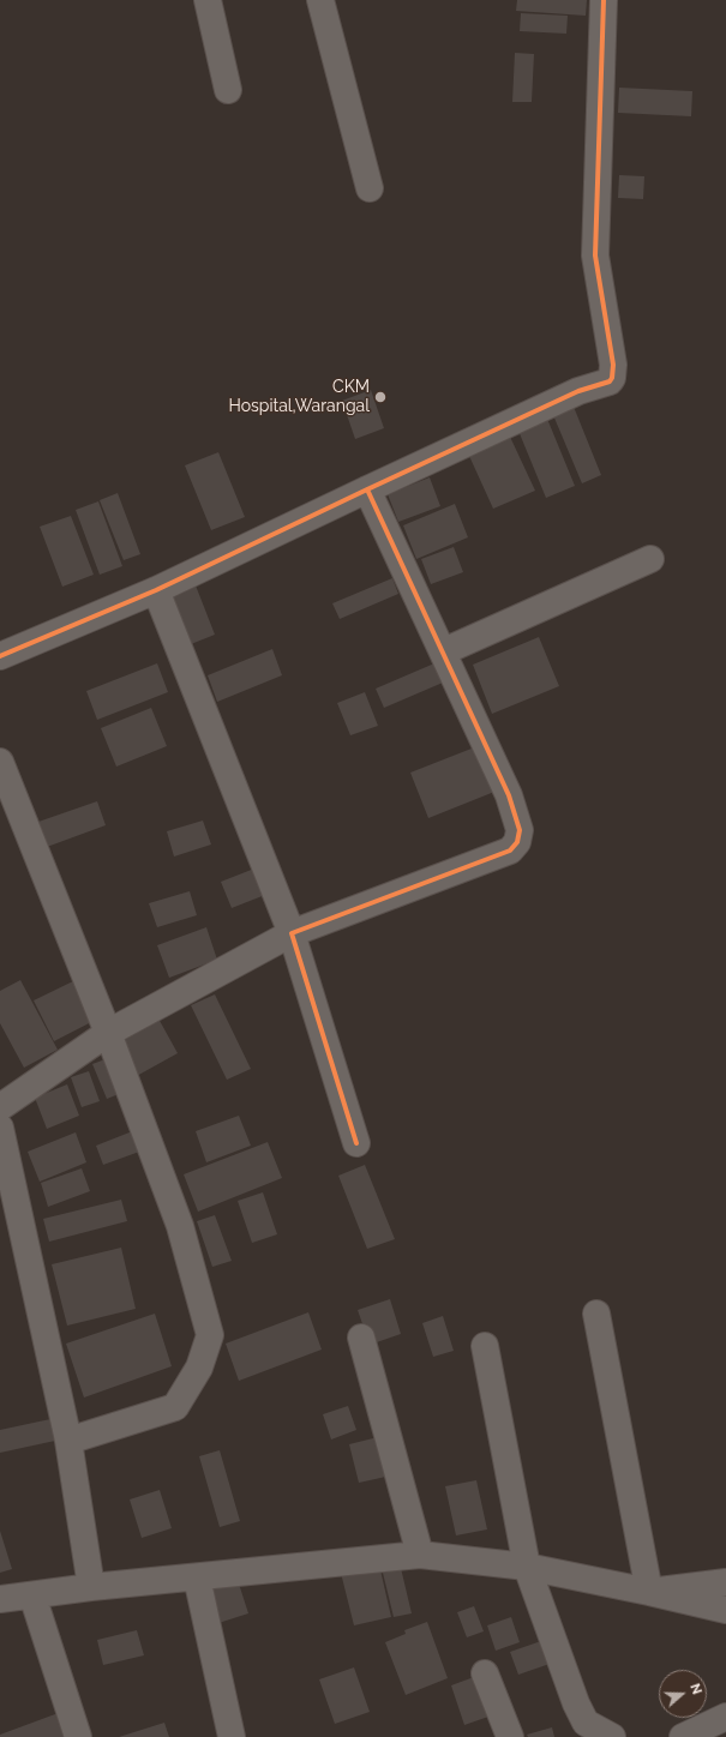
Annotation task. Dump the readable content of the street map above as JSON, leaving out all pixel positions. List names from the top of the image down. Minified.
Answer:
{"places":["CKM Hospital,Warangal"],"north":"right"}
